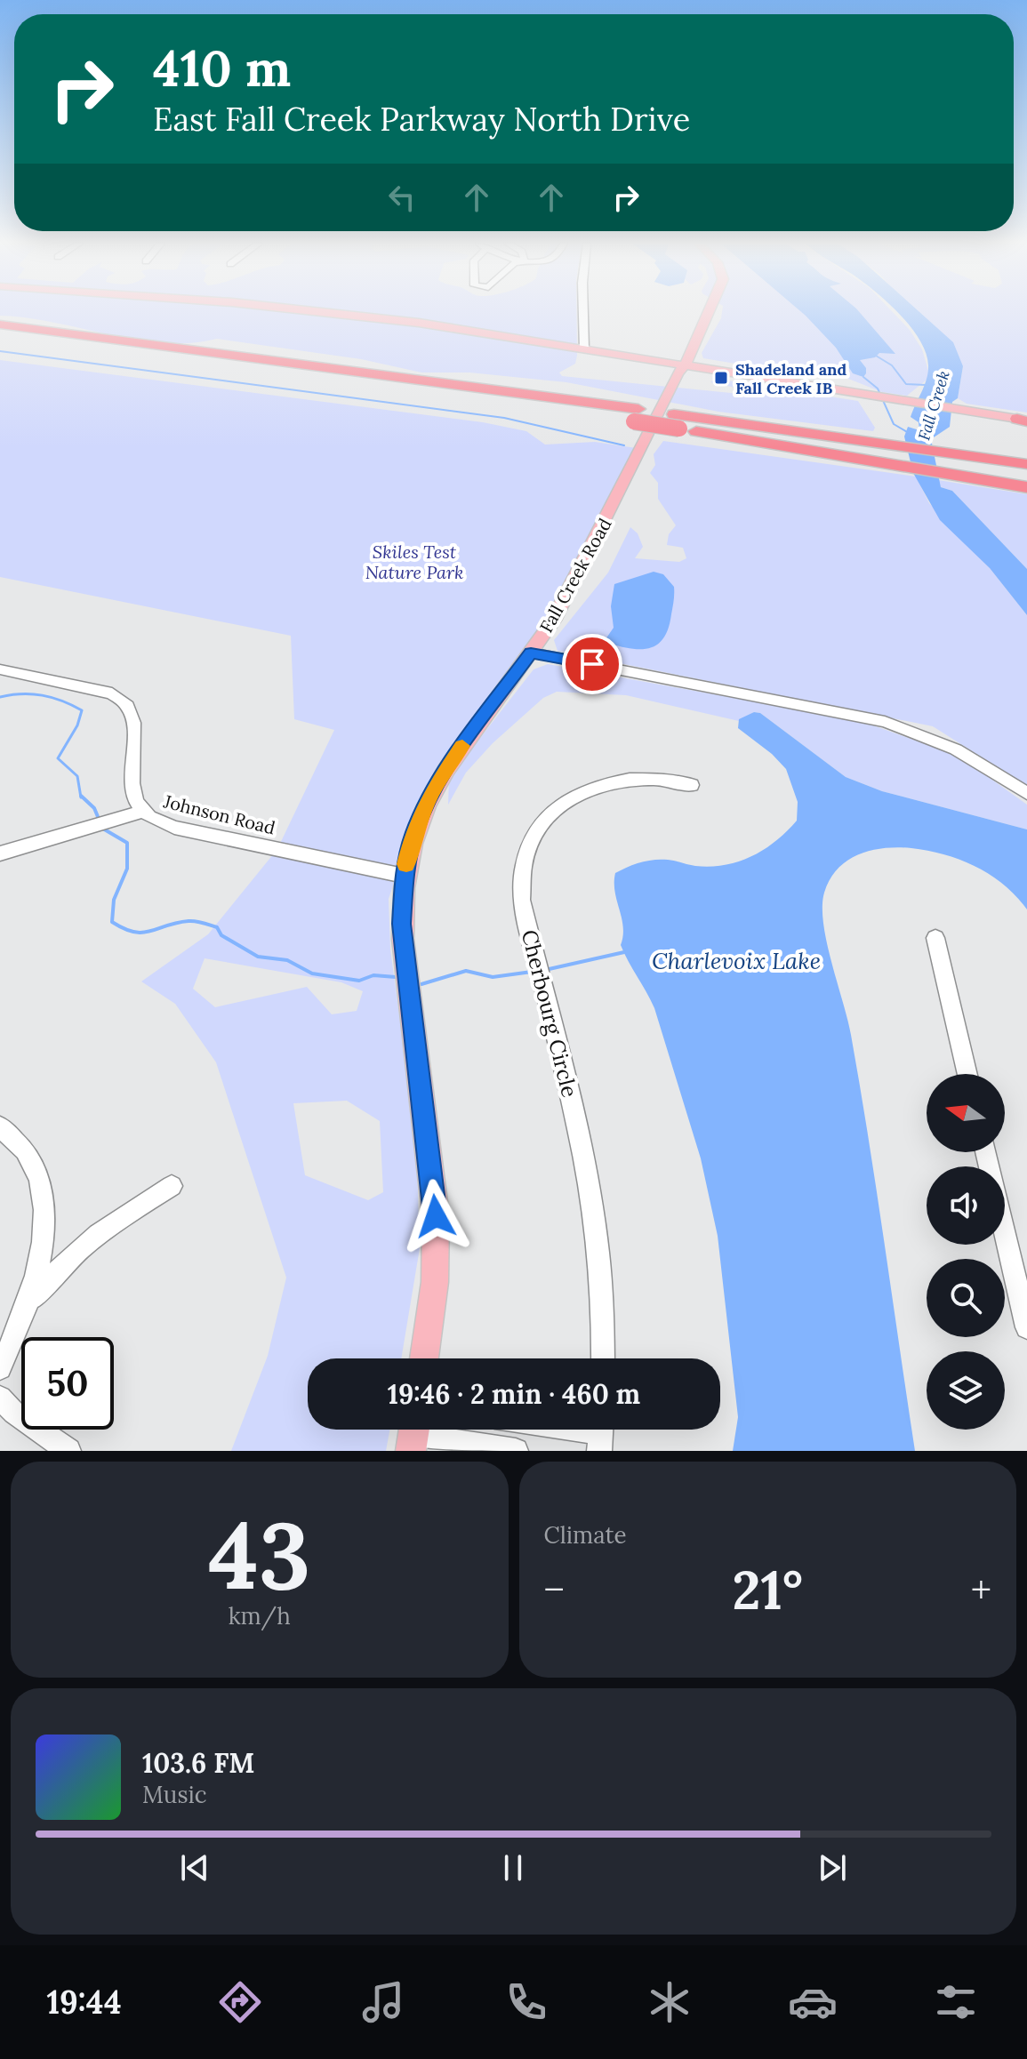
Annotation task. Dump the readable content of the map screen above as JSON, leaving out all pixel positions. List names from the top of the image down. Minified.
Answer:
{"streets":{"main road":["Fall Creek Road"],"street":["Johnson Road","Cherbourg Circle"]},"crossings":[["Fall Creek Road","Johnson Road"]],"water":["Fall Creek","Charlevoix Lake"],"parks":["Skiles Test Nature Park"],"places":{"transit":["Shadeland and Fall Creek IB"]},"north":"left","page":{"turn":["410 m","East Fall Creek Parkway North Drive"],"limit":"50","trip":"19:46 · 2 min · 460 m","tile":[["43","km/h"],"Climate"],"heat":["−","21°","+"],"song":["103.6 FM","Music"],"tabs":"19:44"}}
